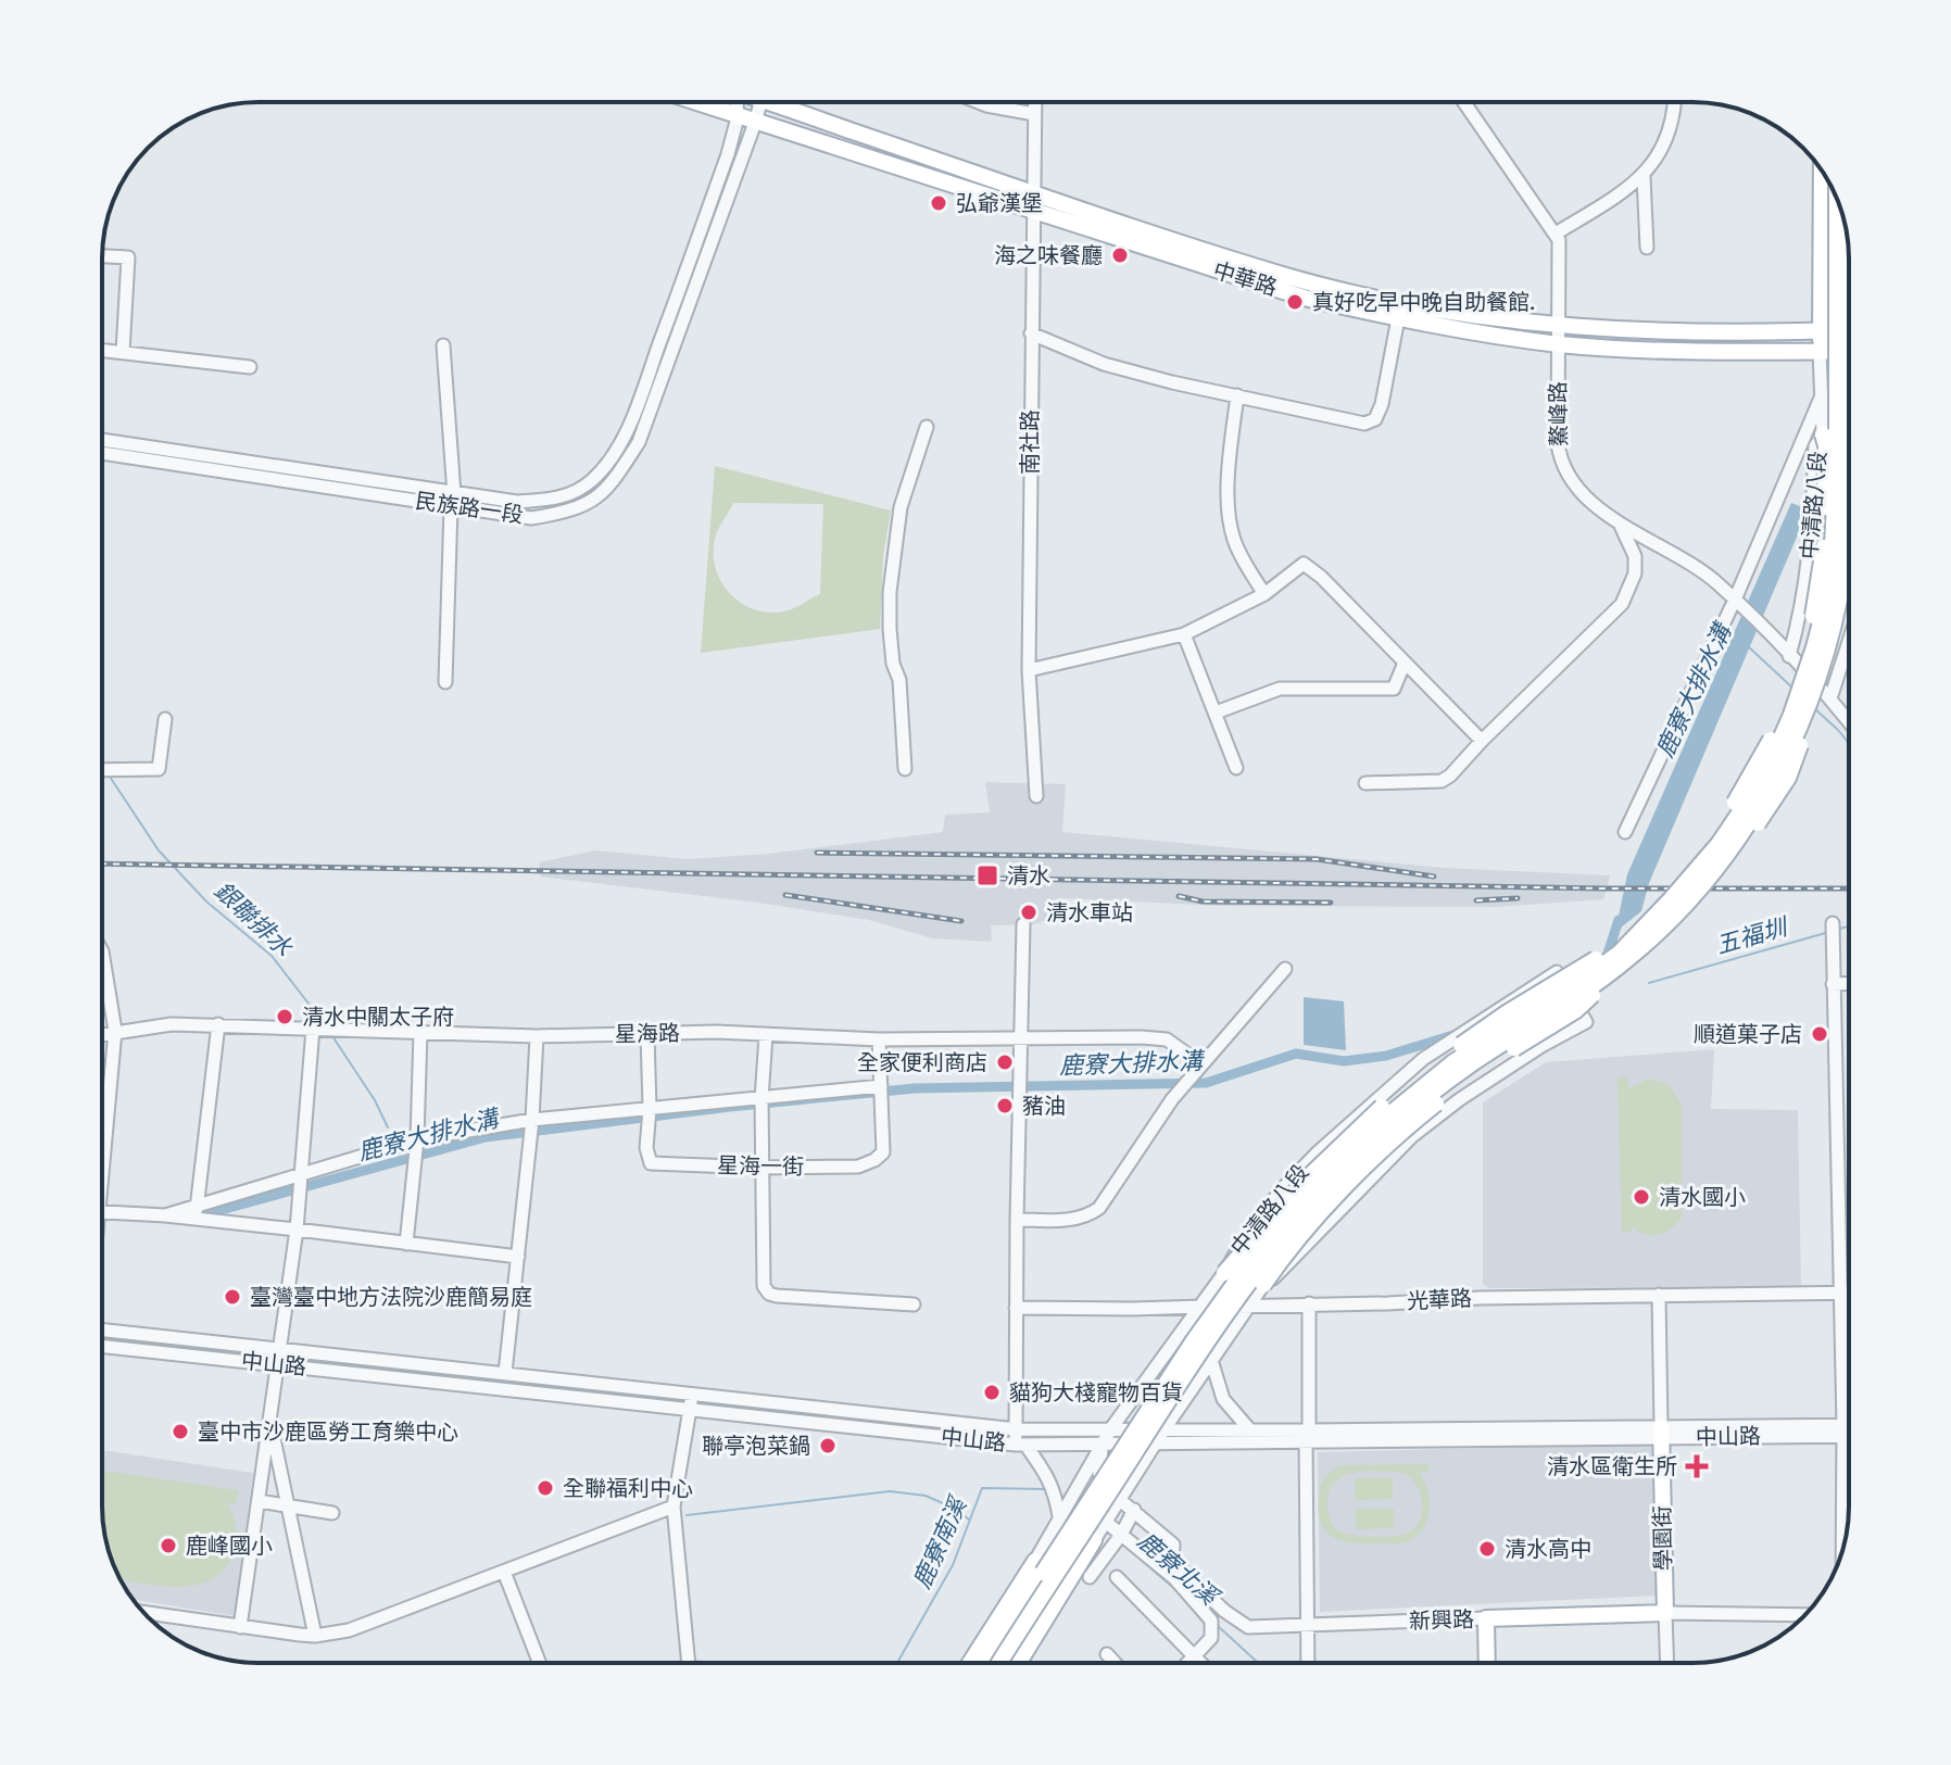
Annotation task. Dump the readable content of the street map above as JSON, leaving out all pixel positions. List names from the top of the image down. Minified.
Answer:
{"streets":{"main road":["中華路","學園街","新興路"],"street":["鰲峰路","南社路","中清路八段","民族路一段","星海路","星海一街","光華路","中山路"]},"crossings":[["中華路","鰲峰路"],["中華路","南社路"],["中華路","中清路八段"],["中華路","民族路一段"],["鰲峰路","中清路八段"],["中清路八段","光華路"],["中清路八段","中山路"],["中清路八段","新興路"],["星海路","星海一街"],["光華路","學園街"],["中山路","學園街"],["學園街","新興路"]],"water":["鹿寮大排水溝","銀聯排水","五福圳","鹿寮南溪","鹿寮北溪"],"places":{"other":["弘爺漢堡","海之味餐廳","真好吃早中晚自助餐館.","清水車站","清水中關太子府","順道菓子店","全家便利商店","豬油","清水國小","臺灣臺中地方法院沙鹿簡易庭","貓狗大棧寵物百貨","臺中市沙鹿區勞工育樂中心","聯亭泡菜鍋","全聯福利中心","鹿峰國小","清水高中"],"transit":["清水"],"health":["清水區衛生所"]}}
